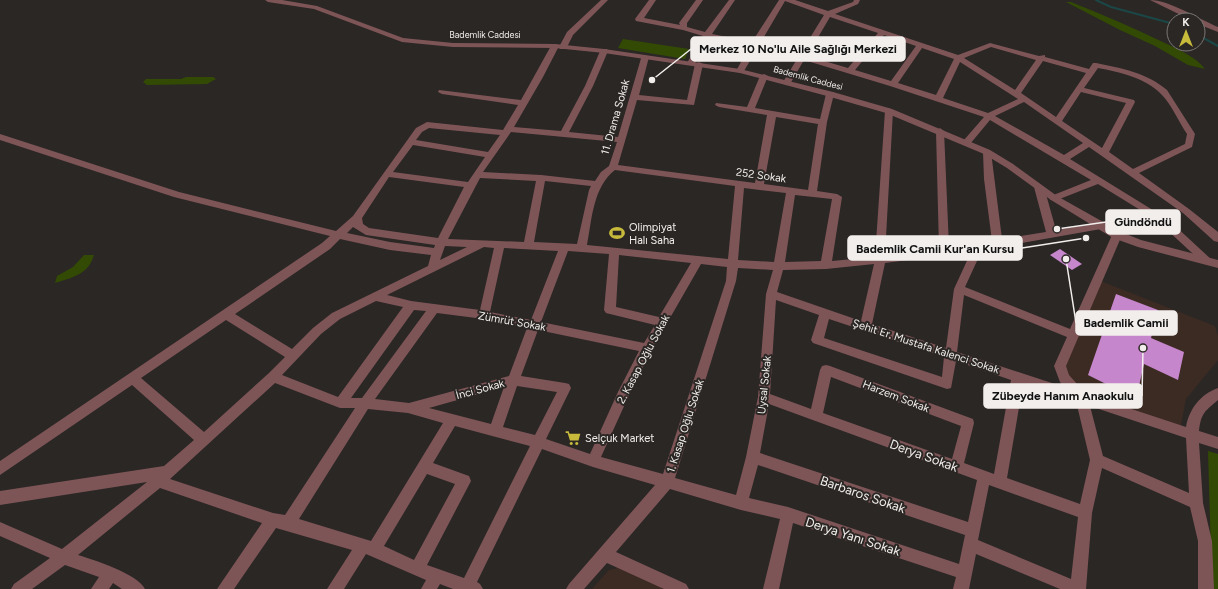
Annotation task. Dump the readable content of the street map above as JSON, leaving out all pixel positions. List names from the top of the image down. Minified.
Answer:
{"streets":{"street":["Bademlik Caddesi","11. Drama Sokak","252 Sokak","Zümrüt Sokak","Şehit Er. Mustafa Kalenci Sokak","2. Kasap Oğlu Sokak","Uysal Sokak","İnci Sokak","Harzem Sokak","1. Kasap Oğlu Sokak","Derya Sokak","Barbaros Sokak","Derya Yanı Sokak"]},"crossings":[["Bademlik Caddesi","11. Drama Sokak"],["11. Drama Sokak","252 Sokak"],["252 Sokak","Uysal Sokak"],["252 Sokak","1. Kasap Oğlu Sokak"],["Zümrüt Sokak","2. Kasap Oğlu Sokak"],["Şehit Er. Mustafa Kalenci Sokak","Uysal Sokak"],["2. Kasap Oğlu Sokak","Derya Yanı Sokak"],["Uysal Sokak","Derya Sokak"],["Uysal Sokak","Barbaros Sokak"],["Uysal Sokak","Derya Yanı Sokak"],["İnci Sokak","Derya Yanı Sokak"],["Harzem Sokak","Derya Sokak"],["1. Kasap Oğlu Sokak","Derya Yanı Sokak"]],"places":{"other":["Merkez 10 No'lu Aile Sağlığı Merkezi","Gündöndü","Bademlik Camii Kur'an Kursu","Bademlik Camii","Zübeyde Hanım Anaokulu"],"sports":["Olimpiyat Halı Saha"],"supermarket":["Selçuk Market"]},"north":"top"}
